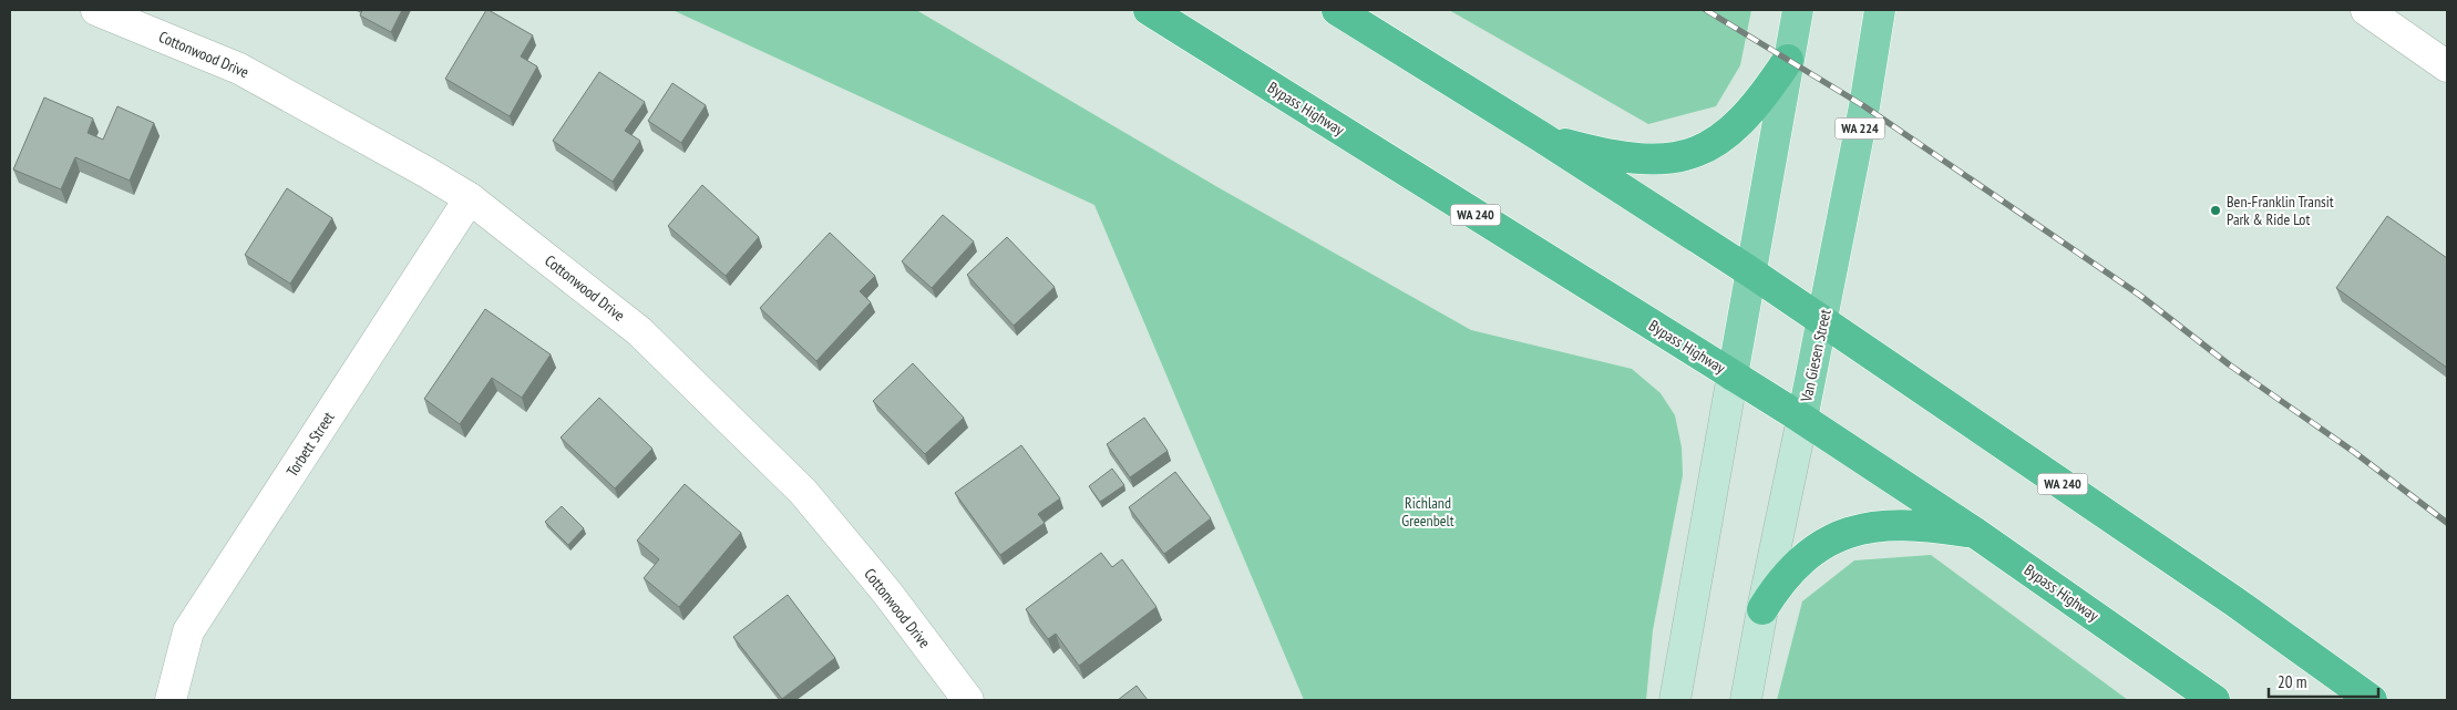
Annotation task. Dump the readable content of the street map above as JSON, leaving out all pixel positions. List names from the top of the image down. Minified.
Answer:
{"streets":{"highway":["Bypass Highway","WA 240"],"main road":["WA 224","Van Giesen Street"],"street":["Cottonwood Drive","Torbett Street"]},"crossings":[["Cottonwood Drive","Torbett Street"],["Bypass Highway","Van Giesen Street"],["WA 240","Van Giesen Street"]],"parks":["Richland Greenbelt"],"places":["Ben-Franklin Transit Park & Ride Lot"],"scale_bar":"20 m"}
